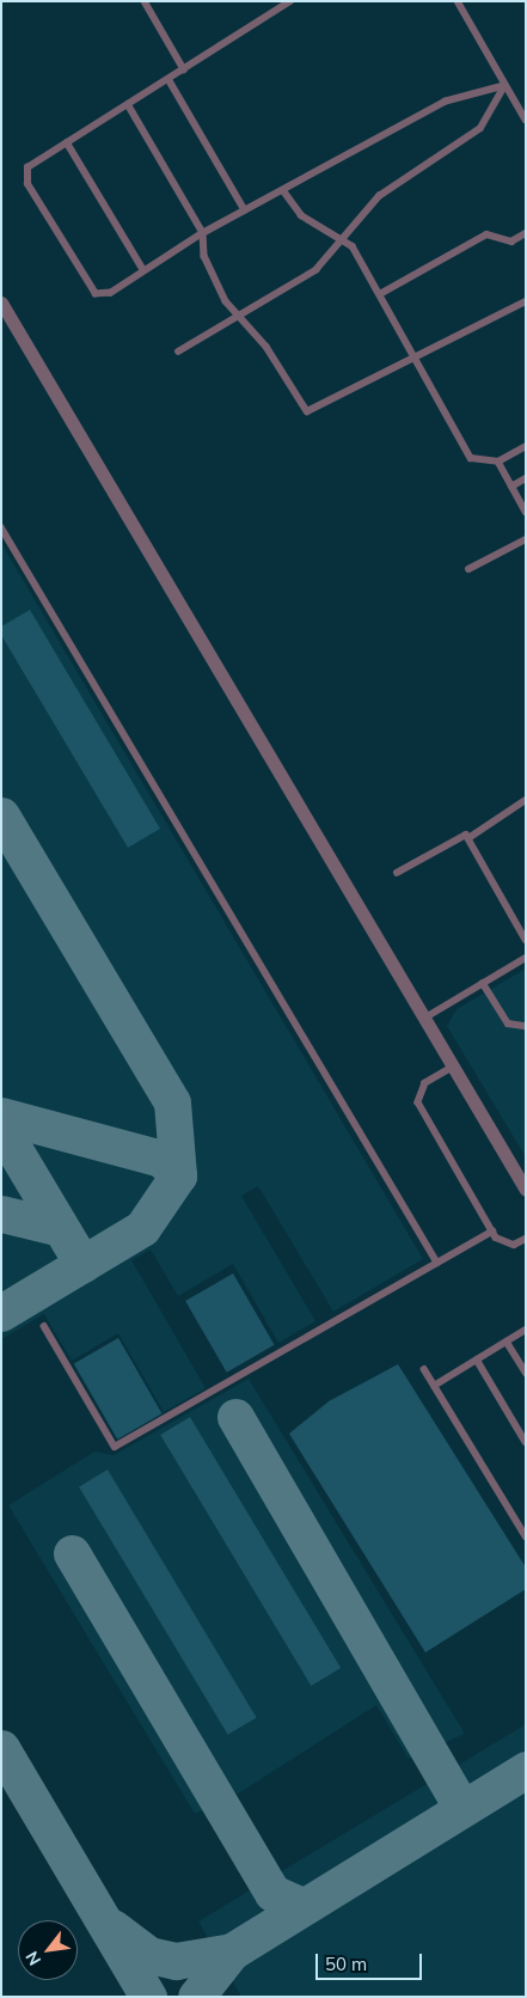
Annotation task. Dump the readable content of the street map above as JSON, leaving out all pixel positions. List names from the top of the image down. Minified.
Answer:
{"scale_bar":"50 m","north":"bottom left"}
